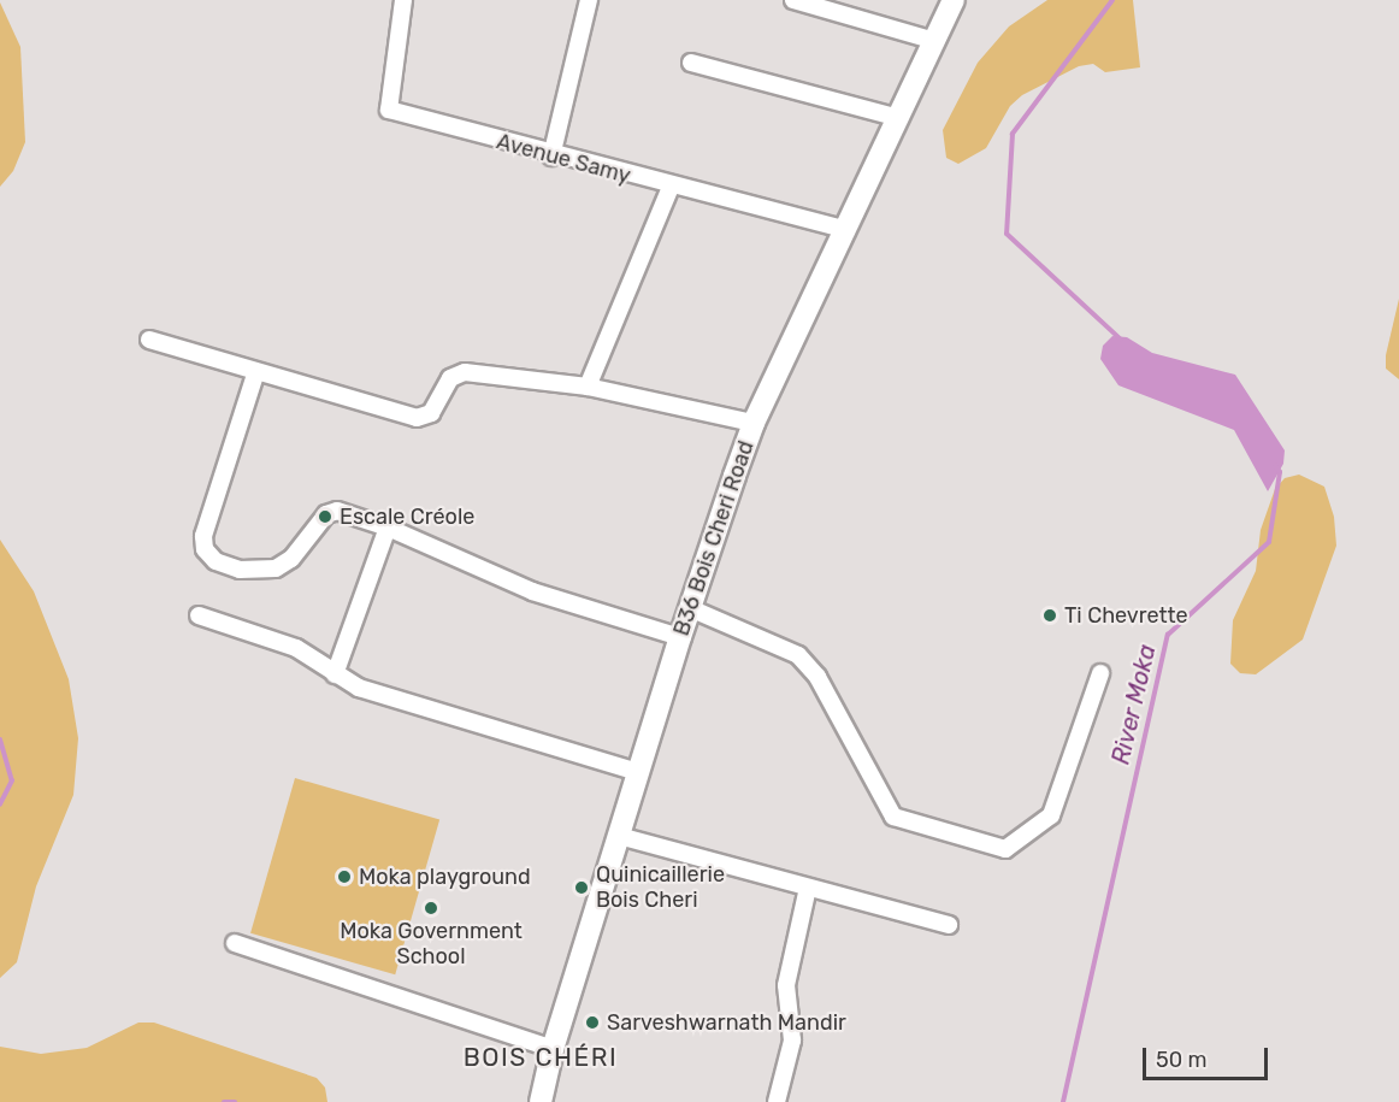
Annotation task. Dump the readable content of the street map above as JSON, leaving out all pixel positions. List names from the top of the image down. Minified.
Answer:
{"streets":{"main road":["B36 Bois Cheri Road"],"street":["Avenue Samy"]},"crossings":[["Avenue Samy","B36 Bois Cheri Road"]],"districts":["BOIS CHÉRI"],"water":["River Moka"],"places":["Escale Créole","Ti Chevrette","Moka playground","Quinicaillerie Bois Cheri","Moka Government School","Sarveshwarnath Mandir"],"scale_bar":"50 m"}
